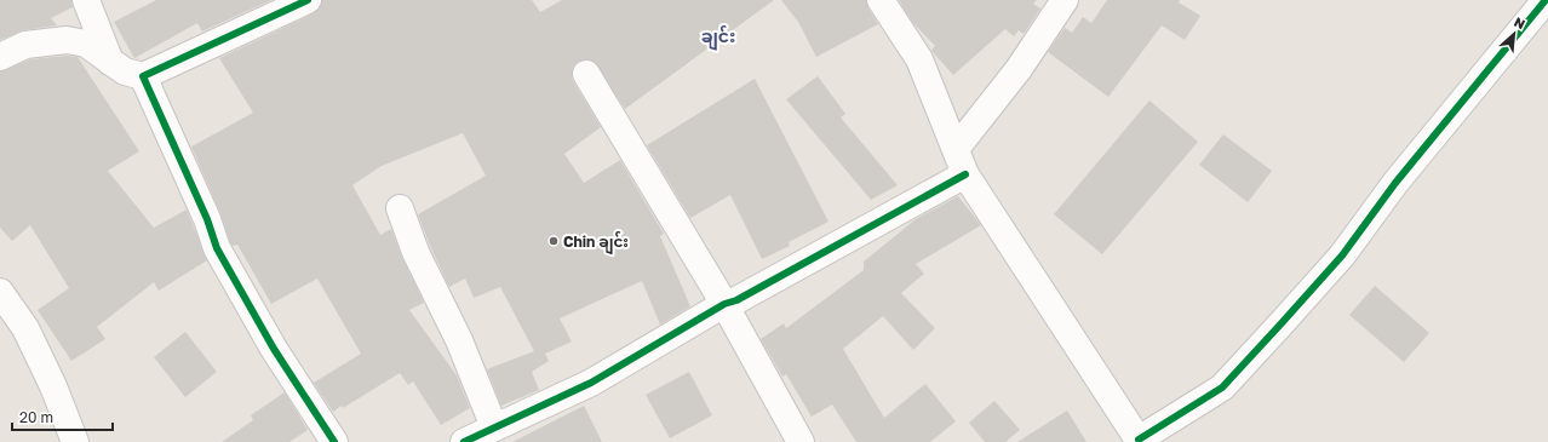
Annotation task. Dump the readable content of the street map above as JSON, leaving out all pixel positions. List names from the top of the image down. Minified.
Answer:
{"districts":["ချင်း"],"places":["Chin ချင်း"],"scale_bar":"20 m","north":"top right"}
